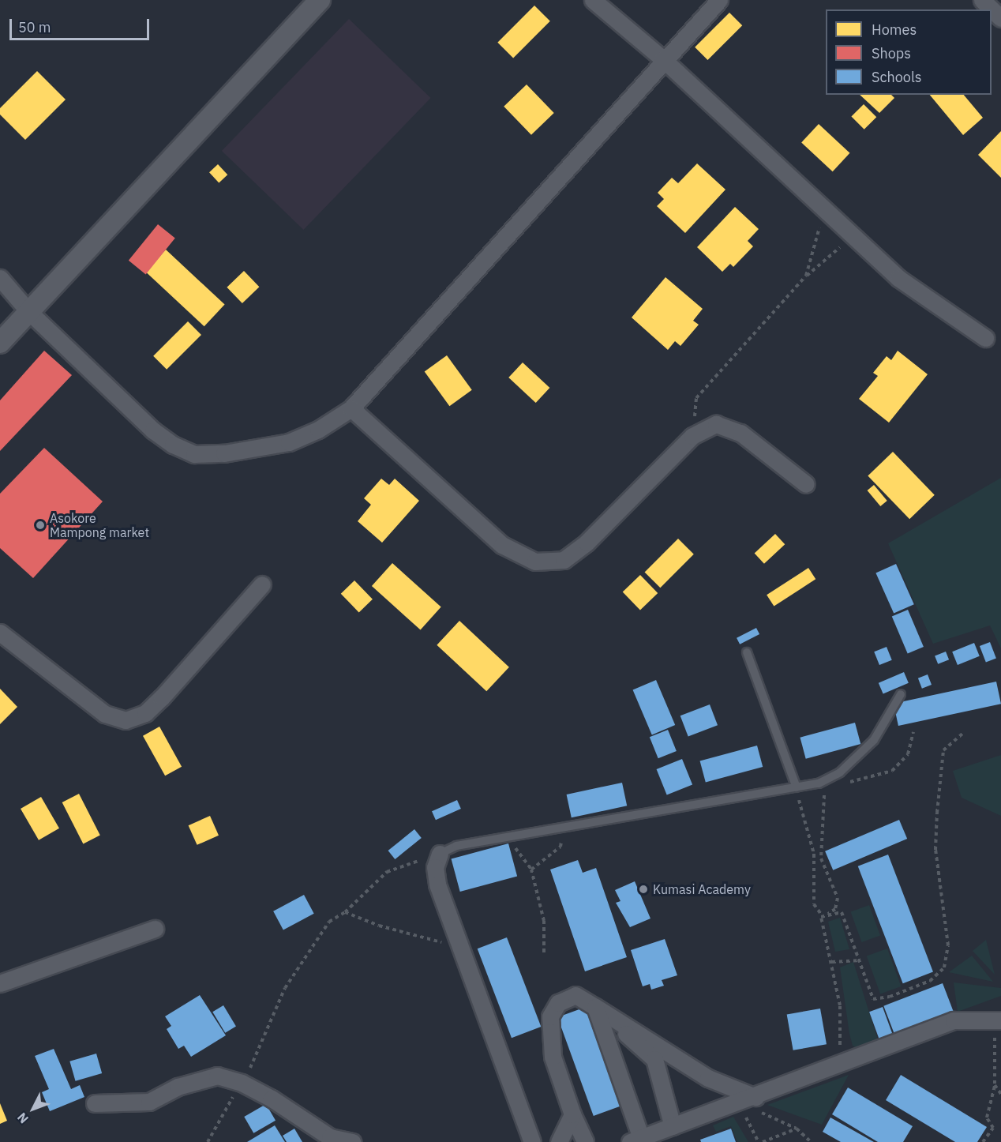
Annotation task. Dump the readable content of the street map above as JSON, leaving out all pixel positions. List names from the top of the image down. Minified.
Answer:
{"places":["Asokore Mampong market","Kumasi Academy"],"legend":["Homes","Shops","Schools"],"scale_bar":"50 m","north":"bottom left"}
